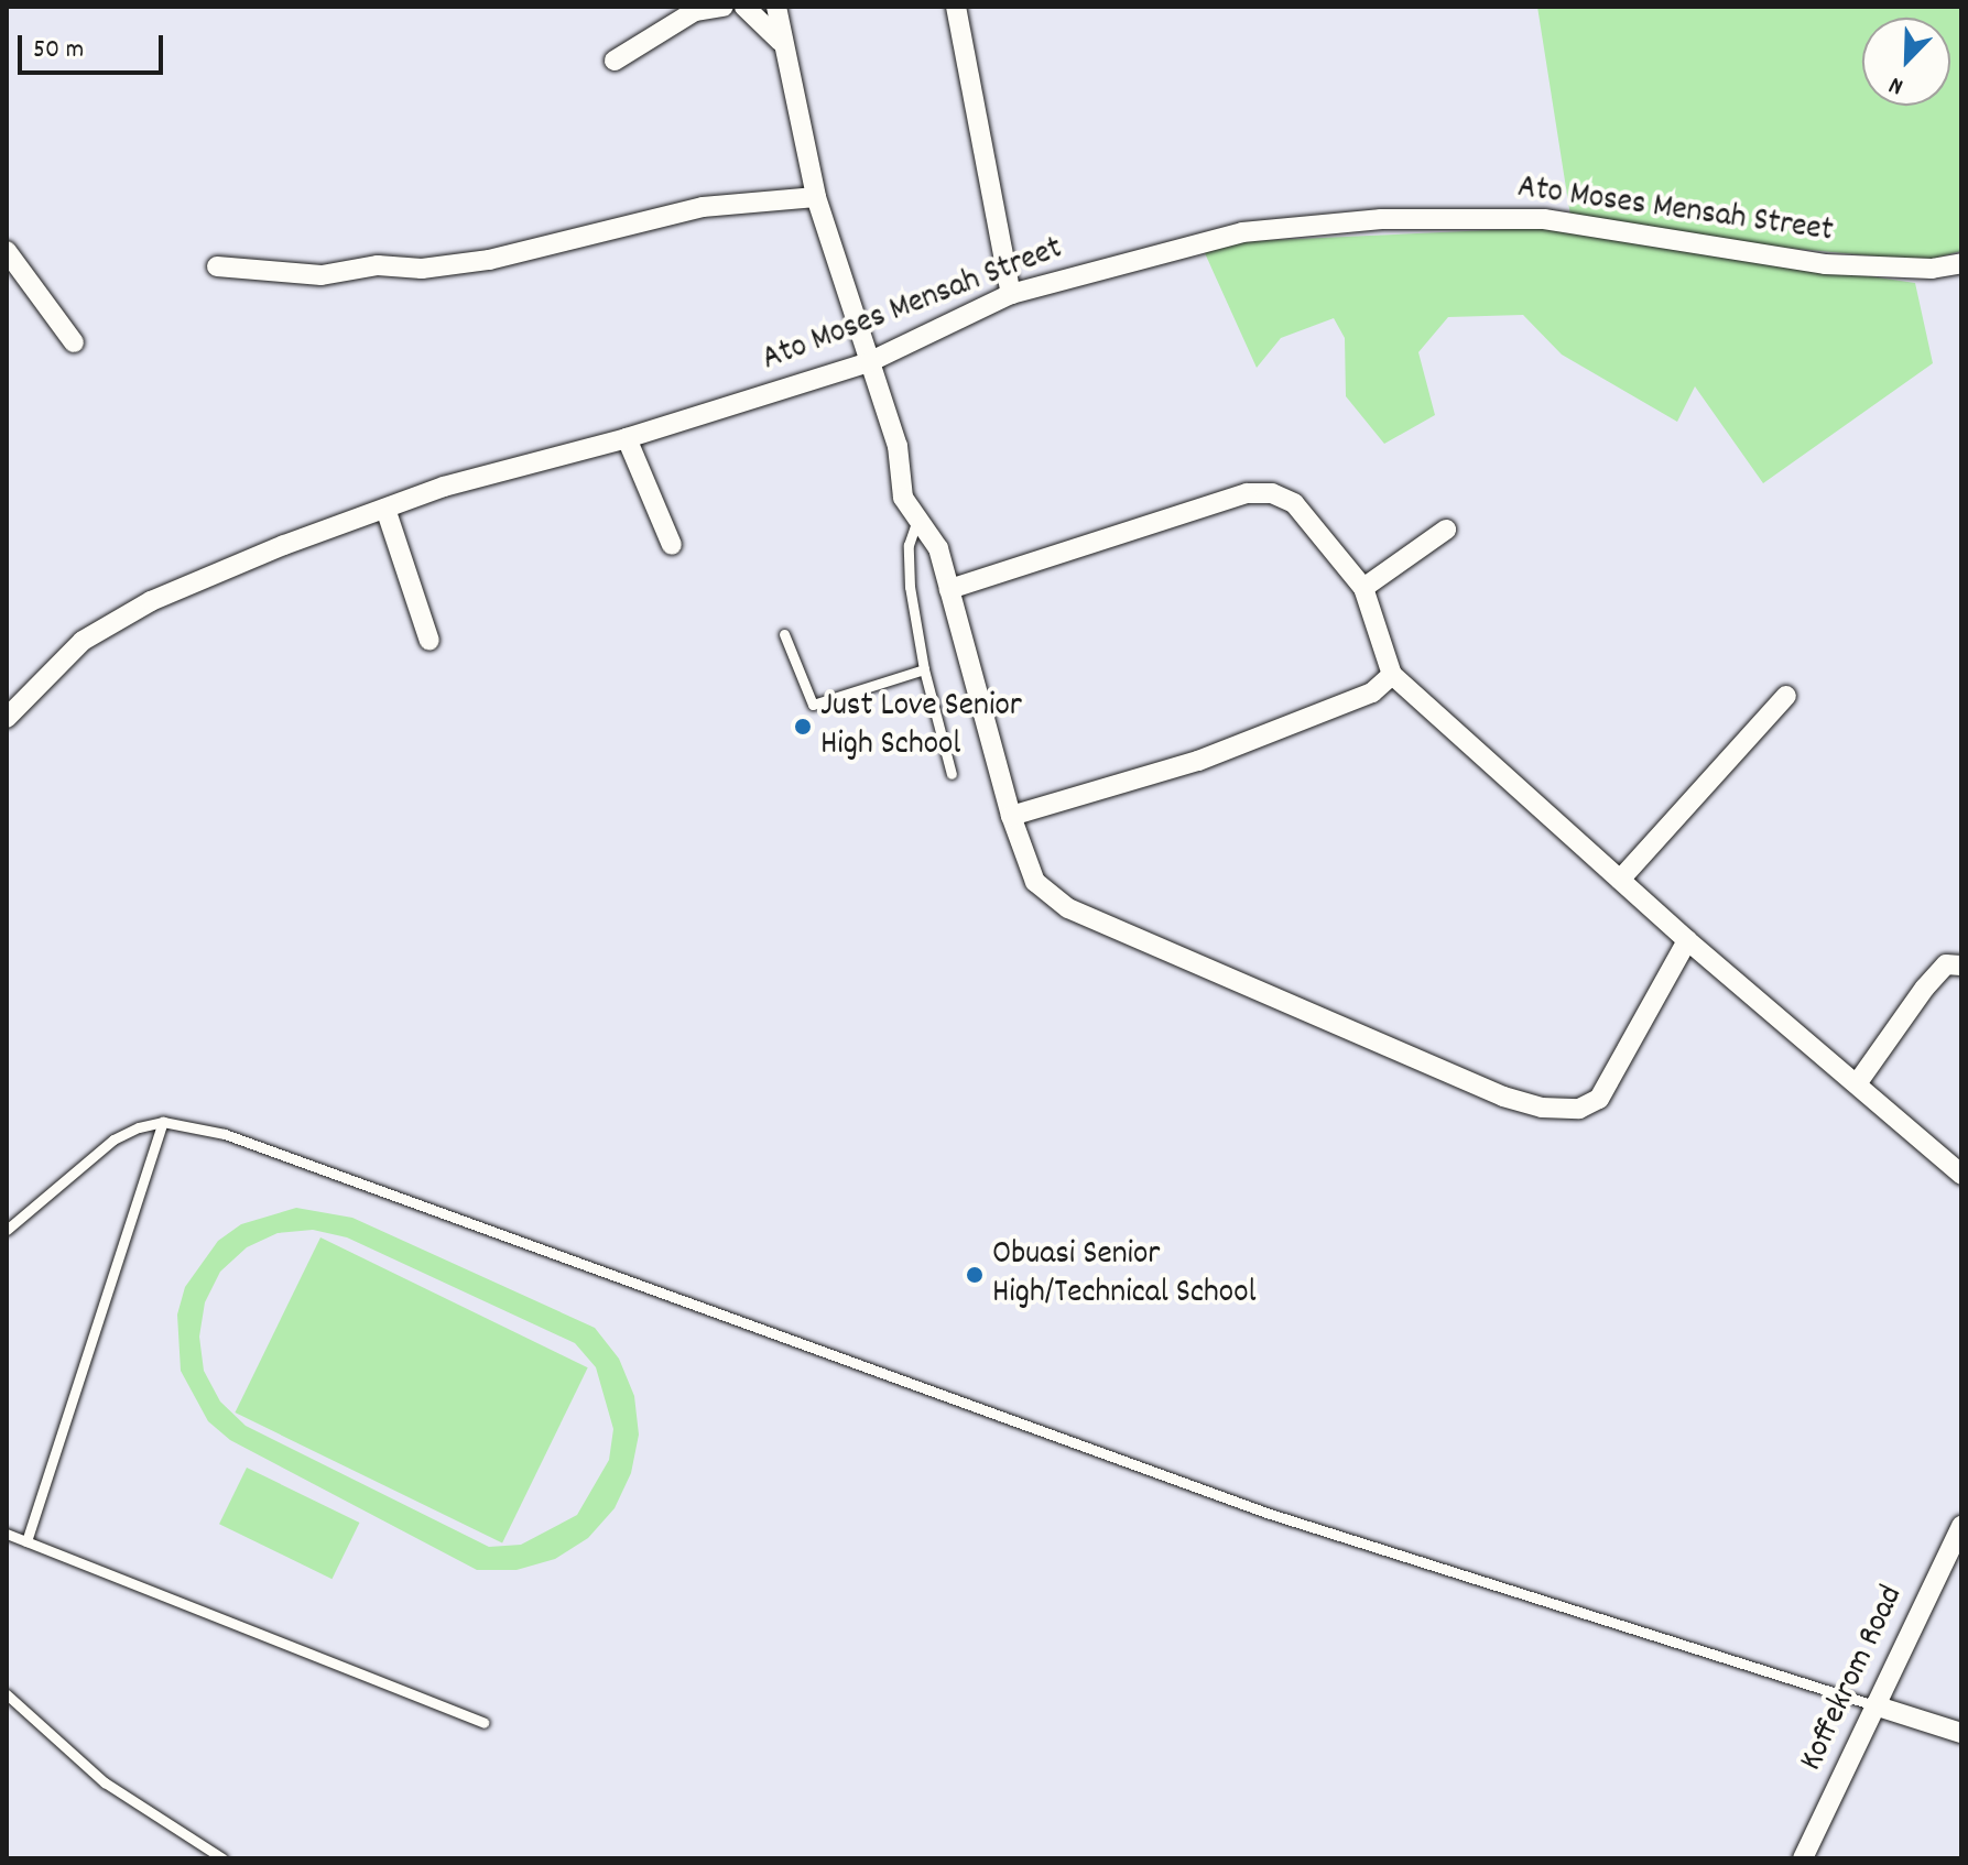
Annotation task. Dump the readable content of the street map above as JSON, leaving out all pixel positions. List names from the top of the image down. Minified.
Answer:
{"streets":{"street":["Ato Moses Mensah Street","Koffekrom Road"]},"places":["Just Love Senior High School","Obuasi Senior High/Technical School"],"scale_bar":"50 m","north":"bottom left"}
